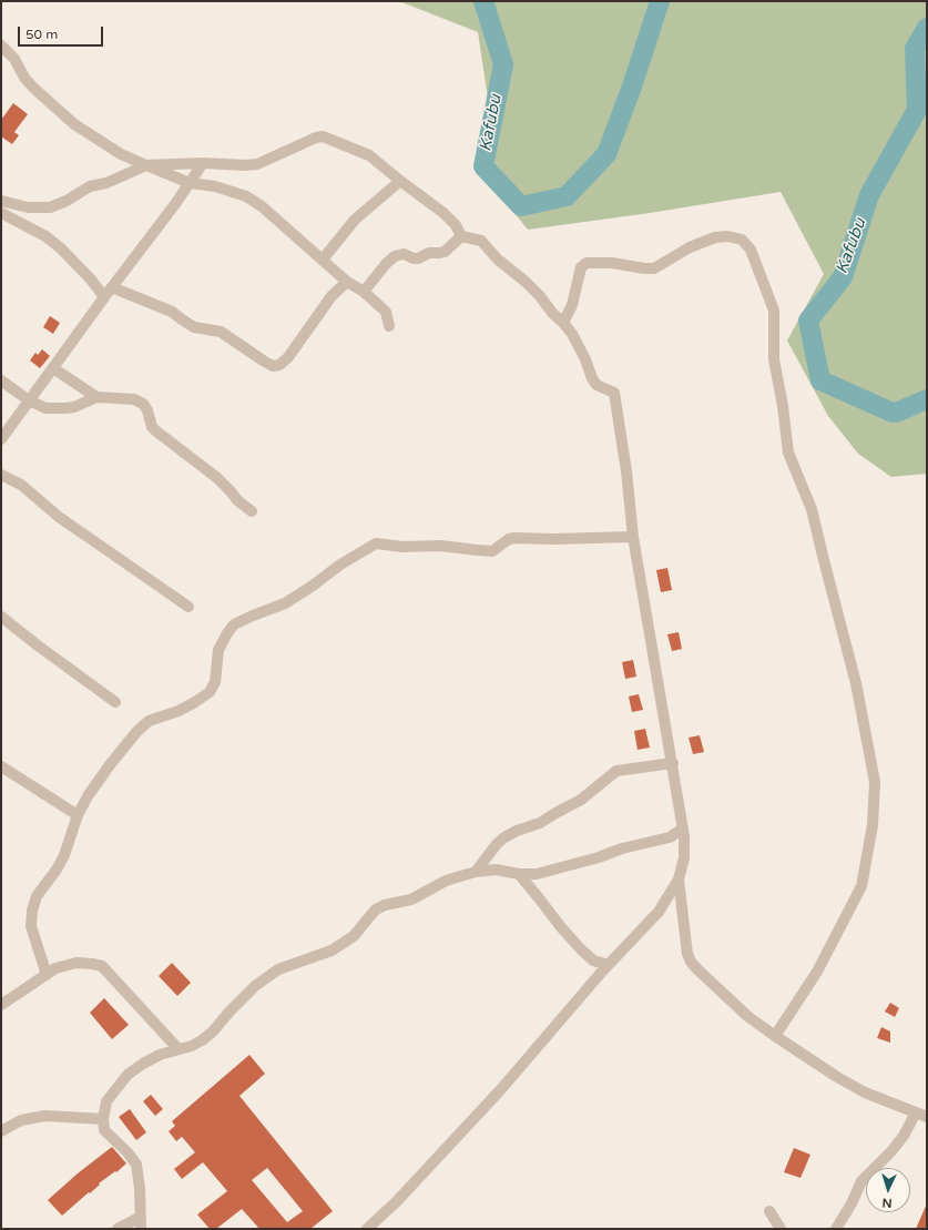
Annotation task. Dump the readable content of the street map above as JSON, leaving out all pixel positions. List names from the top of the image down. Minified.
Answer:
{"water":["Kafubu"],"scale_bar":"50 m","north":"bottom"}
